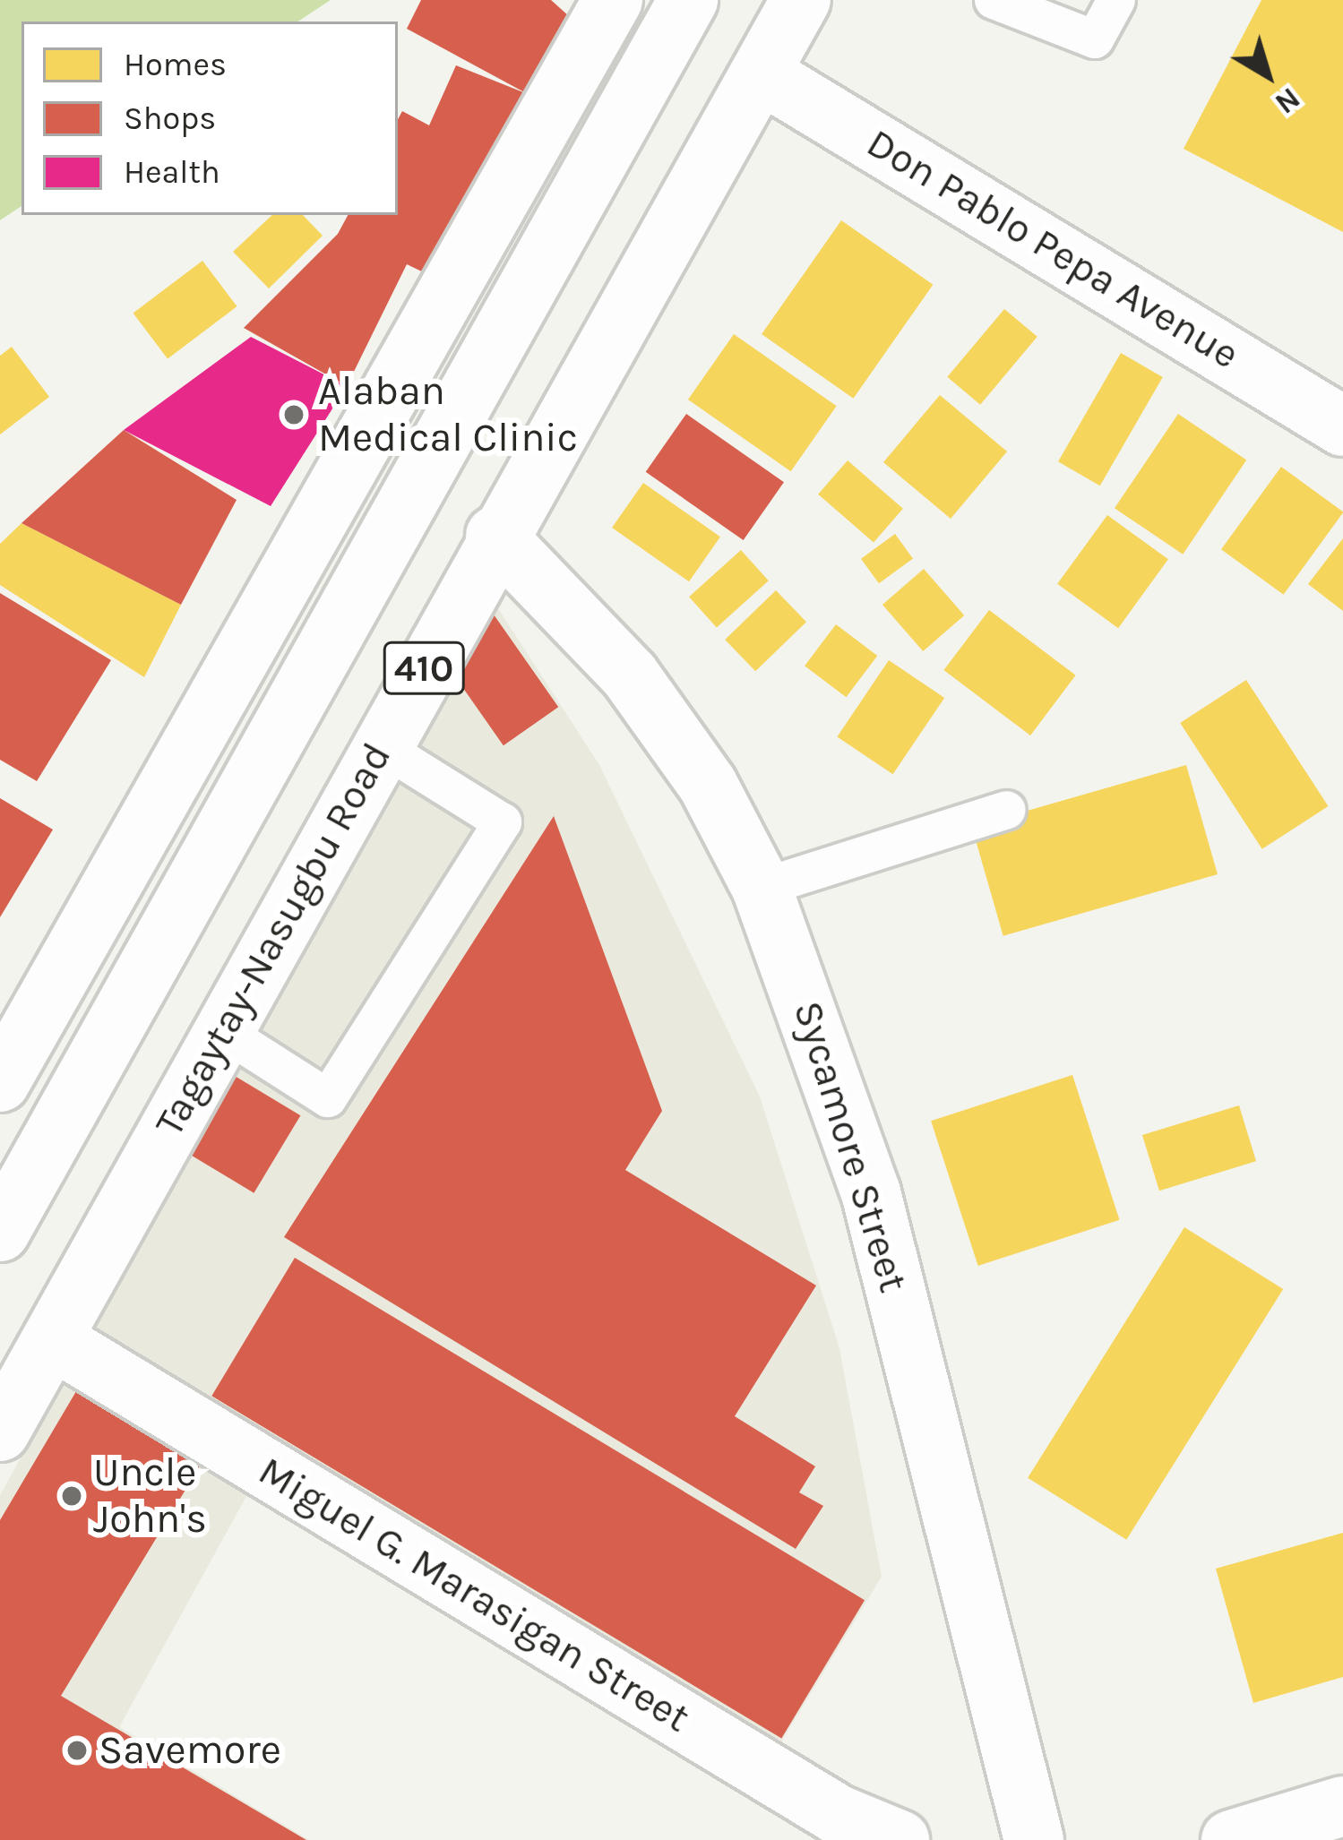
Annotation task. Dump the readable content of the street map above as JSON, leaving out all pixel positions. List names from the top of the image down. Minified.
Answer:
{"streets":{"main road":["Don Pablo Pepa Avenue","410","Tagaytay-Nasugbu Road","Sycamore Street","Miguel G. Marasigan Street"]},"crossings":[["Don Pablo Pepa Avenue","Tagaytay-Nasugbu Road"],["Tagaytay-Nasugbu Road","Sycamore Street"],["Tagaytay-Nasugbu Road","Miguel G. Marasigan Street"]],"places":["Alaban Medical Clinic","Uncle John's","Savemore"],"legend":["Homes","Shops","Health"],"north":"bottom right"}
